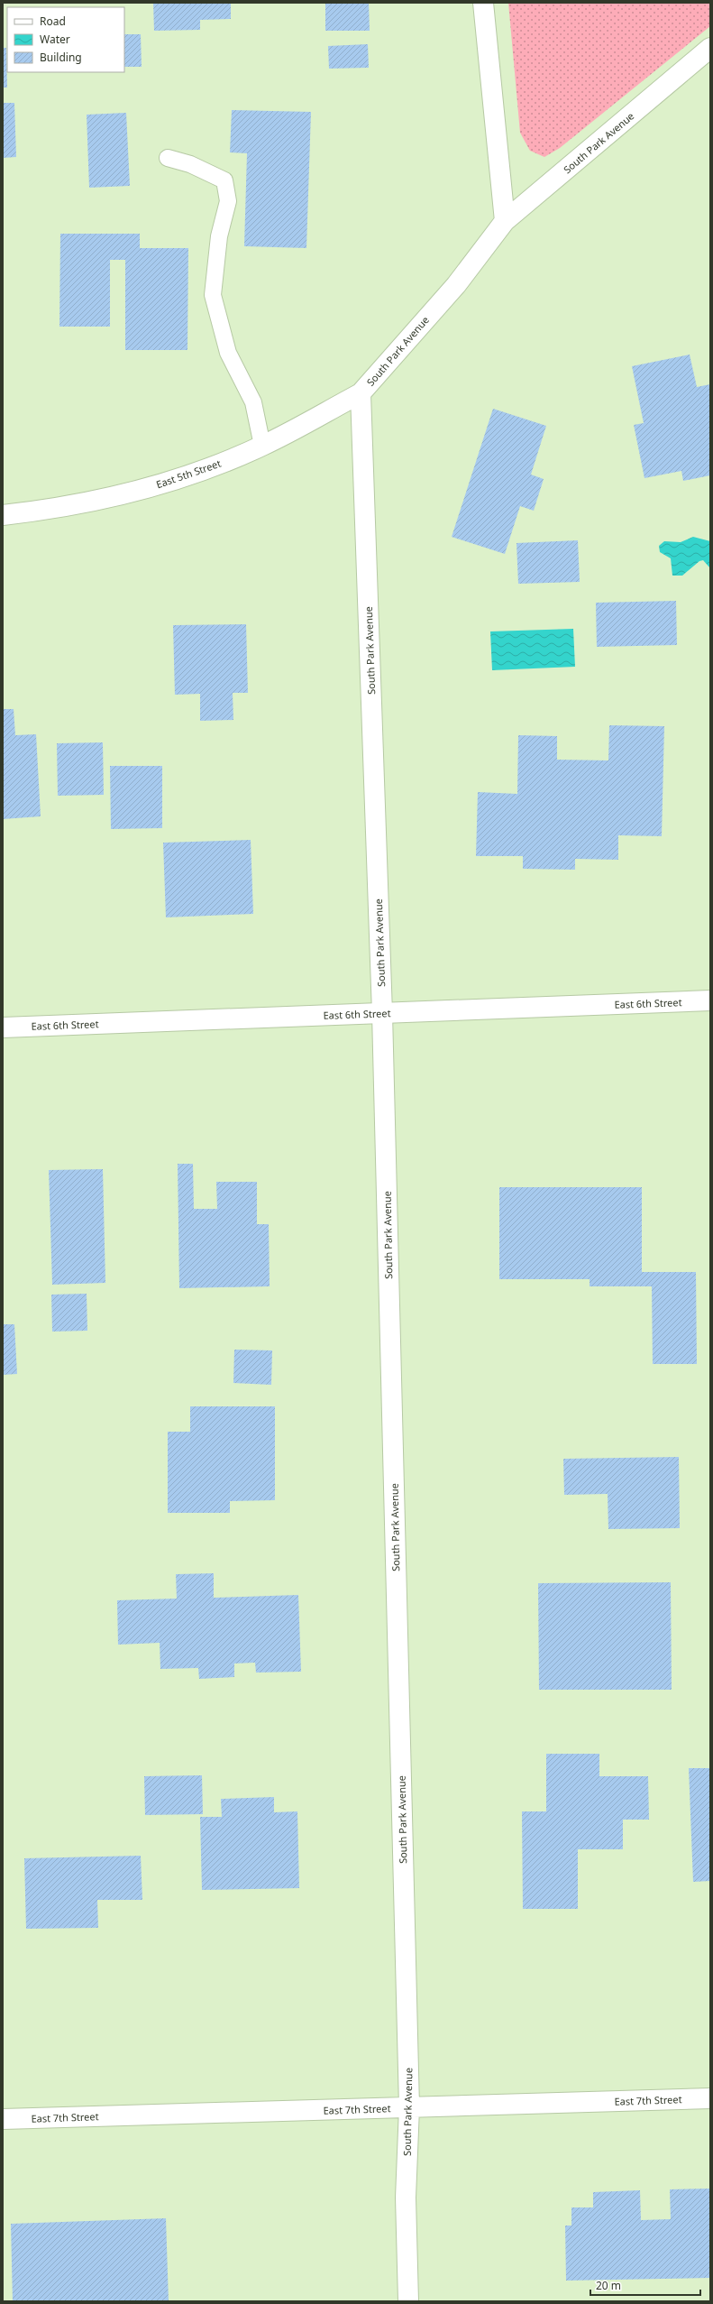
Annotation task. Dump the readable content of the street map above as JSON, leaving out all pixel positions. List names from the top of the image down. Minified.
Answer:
{"streets":{"street":["South Park Avenue","East 5th Street","East 6th Street","East 7th Street"]},"crossings":[["South Park Avenue","East 5th Street"],["South Park Avenue","East 6th Street"],["South Park Avenue","East 7th Street"]],"legend":["Road","Water","Building"],"scale_bar":"20 m"}
